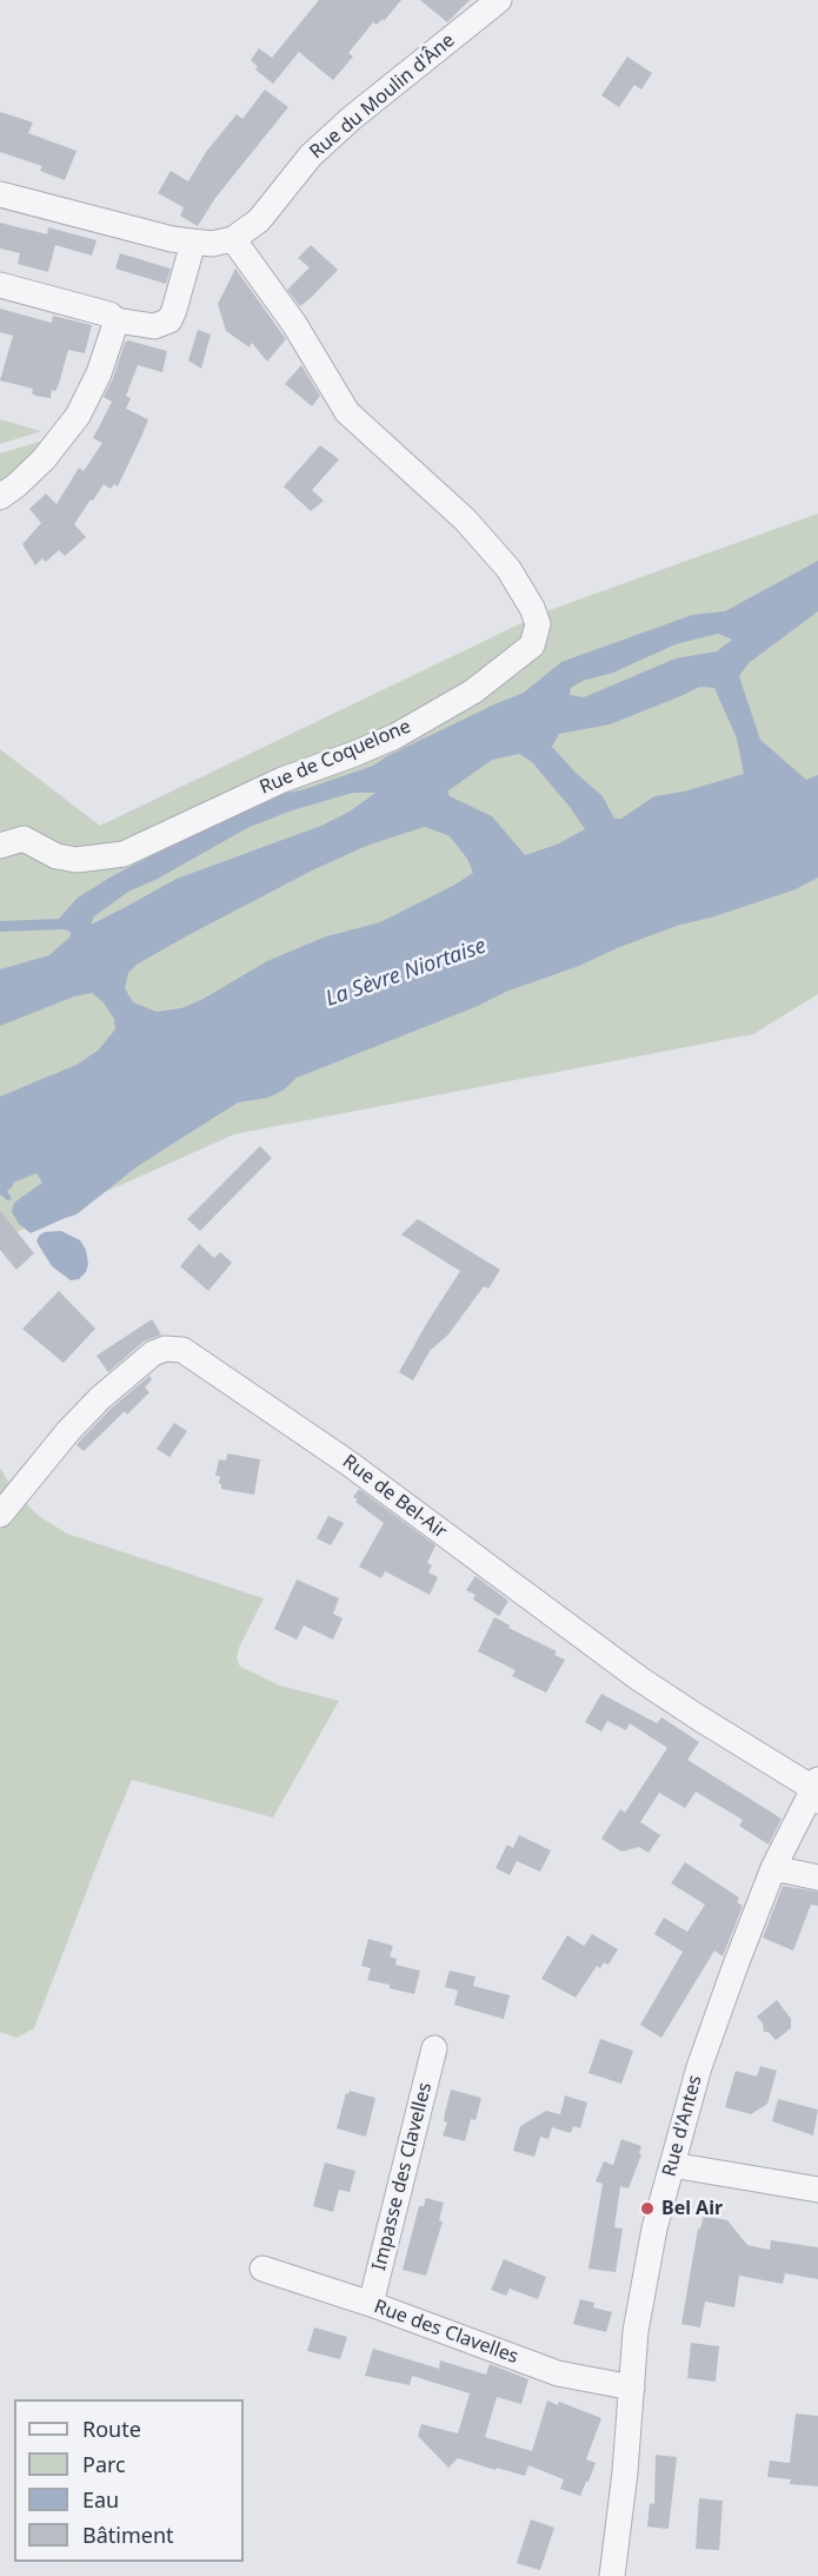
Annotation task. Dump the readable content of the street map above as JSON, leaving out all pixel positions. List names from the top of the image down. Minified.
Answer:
{"streets":{"street":["Rue du Moulin d'Âne","Rue de Coquelone","Rue de Bel-Air","Rue d'Antes","Impasse des Clavelles","Rue des Clavelles"]},"crossings":[["Rue du Moulin d'Âne","Rue de Coquelone"],["Rue de Bel-Air","Rue d'Antes"],["Rue d'Antes","Rue des Clavelles"],["Impasse des Clavelles","Rue des Clavelles"]],"water":["La Sèvre Niortaise"],"places":["Bel Air"],"legend":["Route","Parc","Eau","Bâtiment"]}
